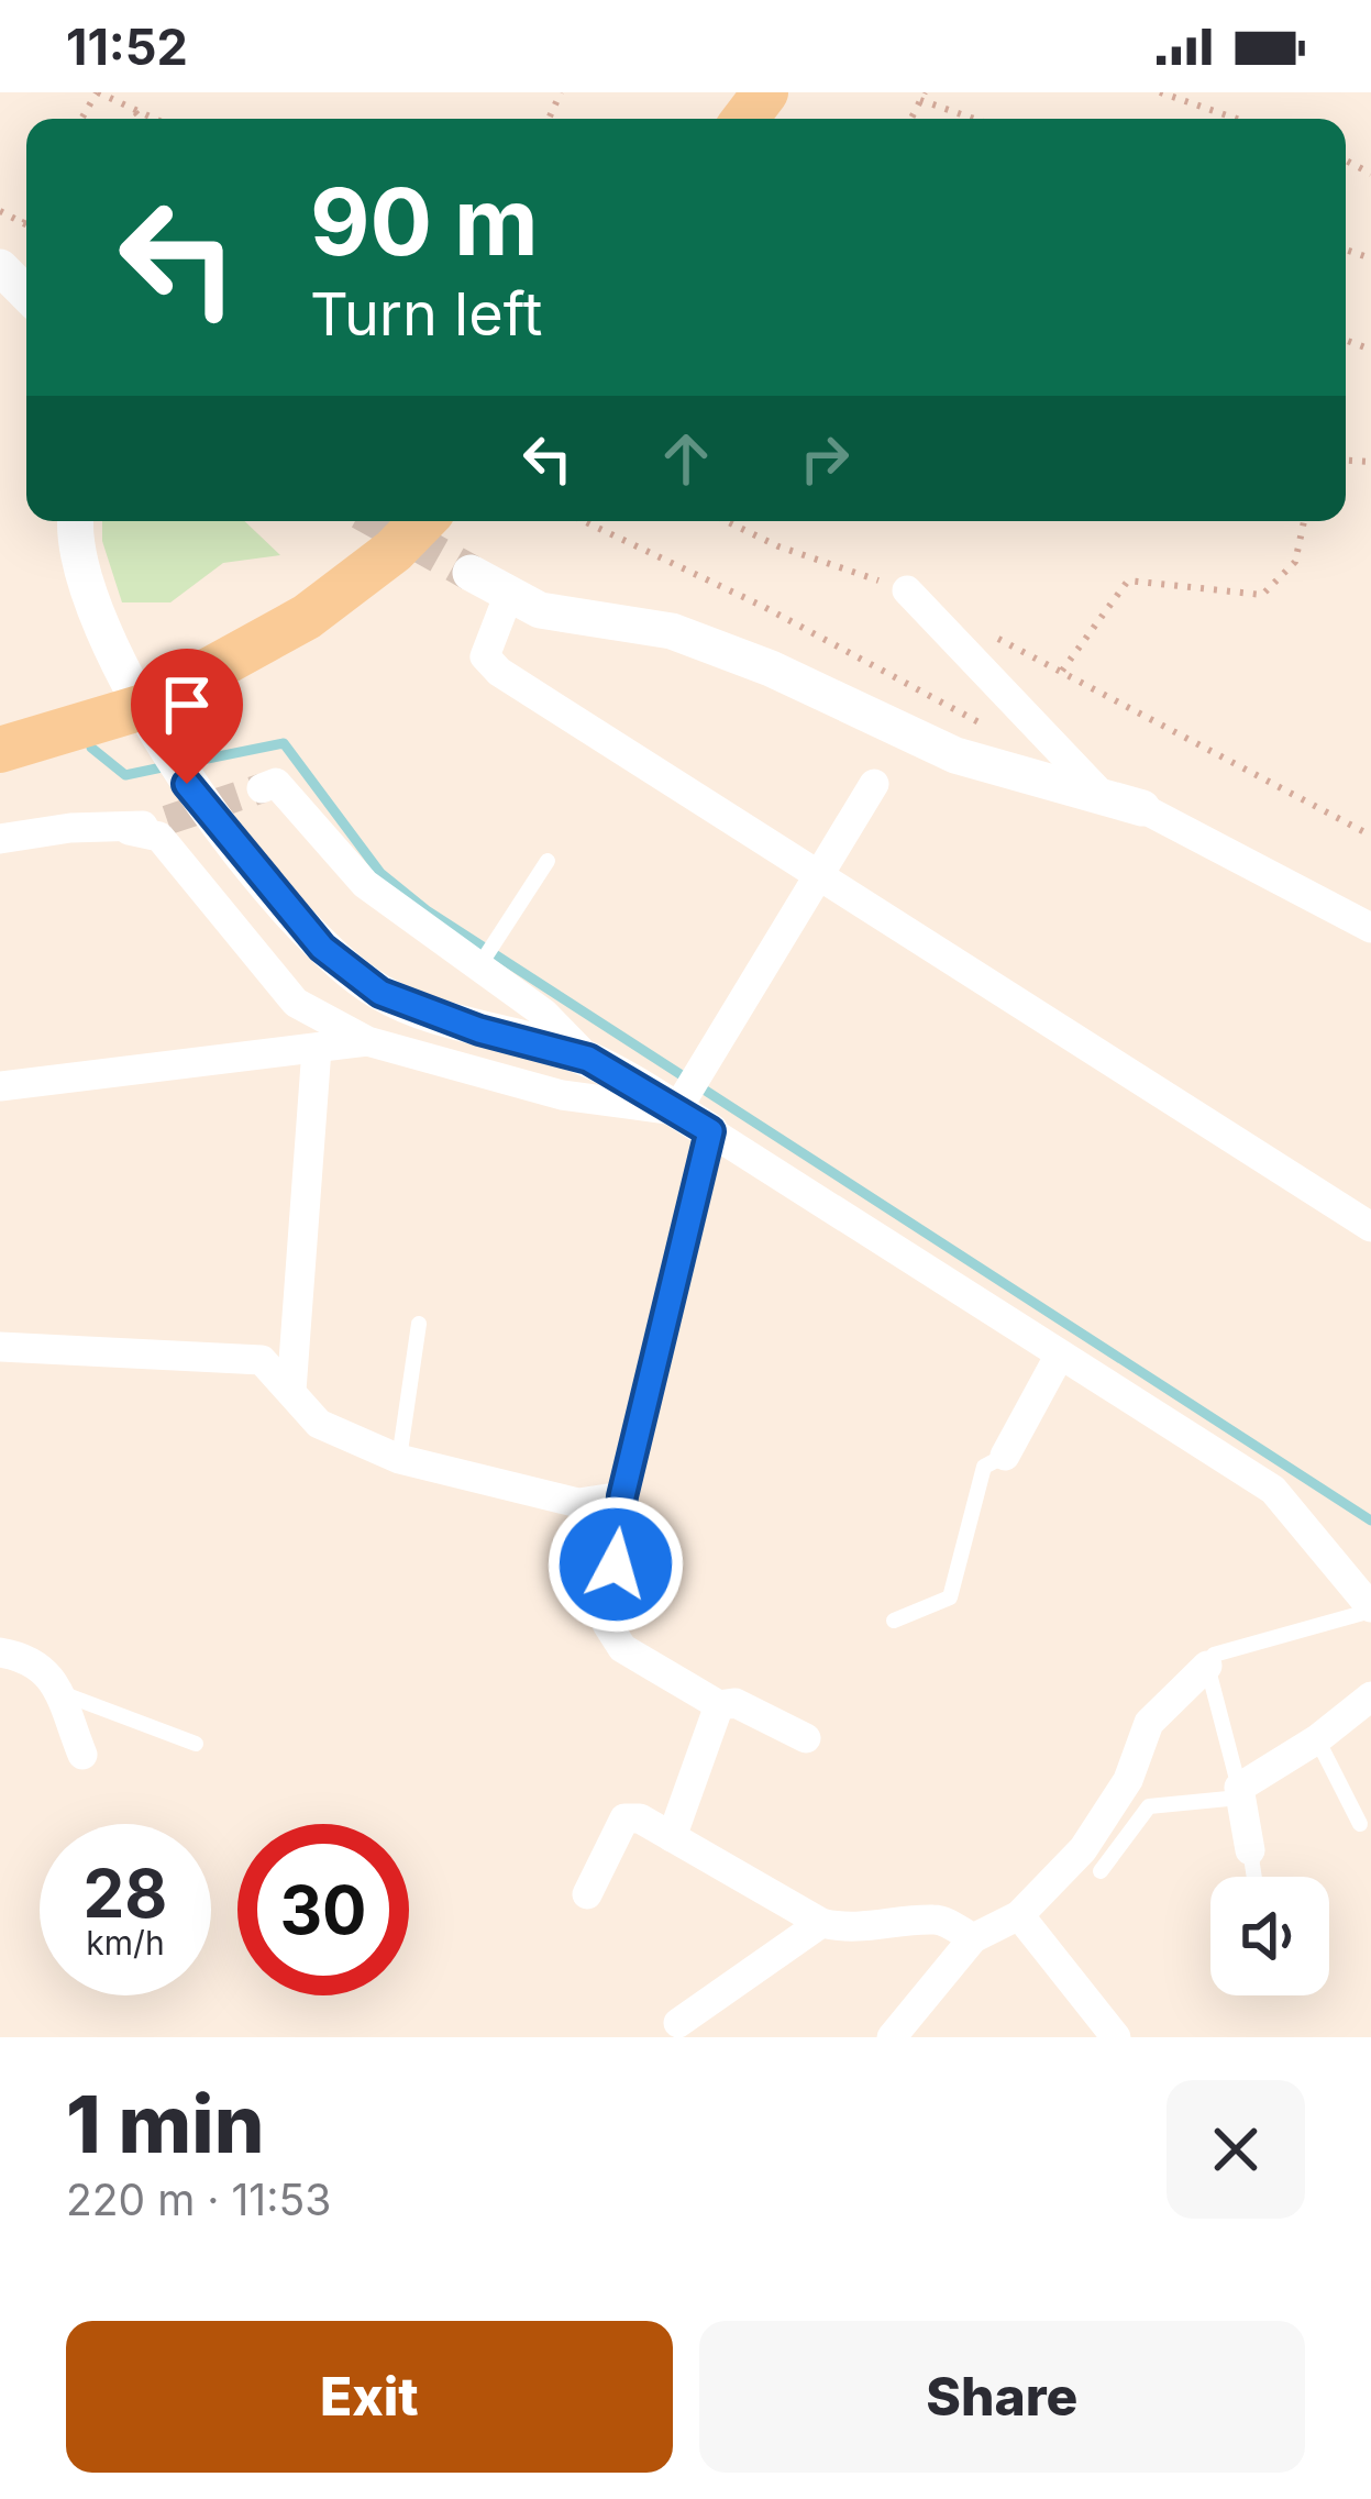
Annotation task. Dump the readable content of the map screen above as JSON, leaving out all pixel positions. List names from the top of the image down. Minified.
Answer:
{"page":{"status":"11:52","turn":["90 m","Turn left"],"speed":"28 km/h","limit":"30","heading":["1 min","220 m · 11:53"],"buttons":["Exit","Share"]}}
